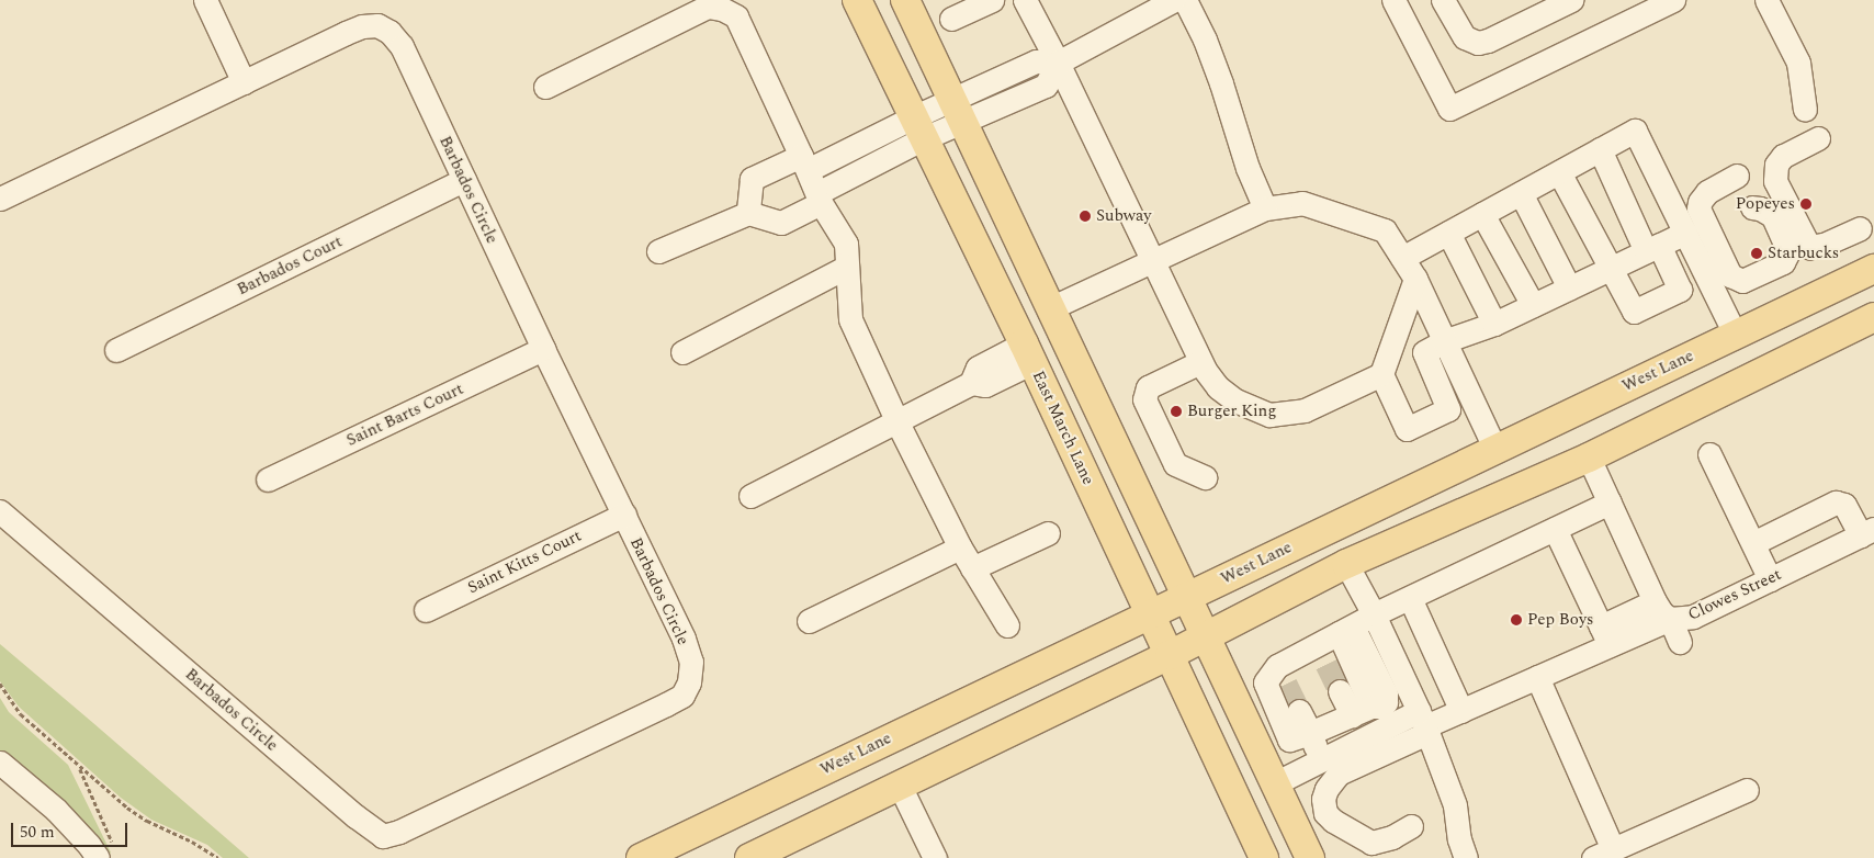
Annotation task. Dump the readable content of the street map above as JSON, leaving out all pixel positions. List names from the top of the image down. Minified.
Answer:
{"streets":{"main road":["West Lane","East March Lane"],"street":["Barbados Circle","Barbados Court","Saint Barts Court","Saint Kitts Court","Clowes Street"]},"crossings":[["Barbados Circle","Barbados Court"],["Barbados Circle","Saint Barts Court"],["Barbados Circle","Saint Kitts Court"],["West Lane","East March Lane"]],"places":["Popeyes","Subway","Starbucks","Burger King","Pep Boys"],"scale_bar":"50 m"}
